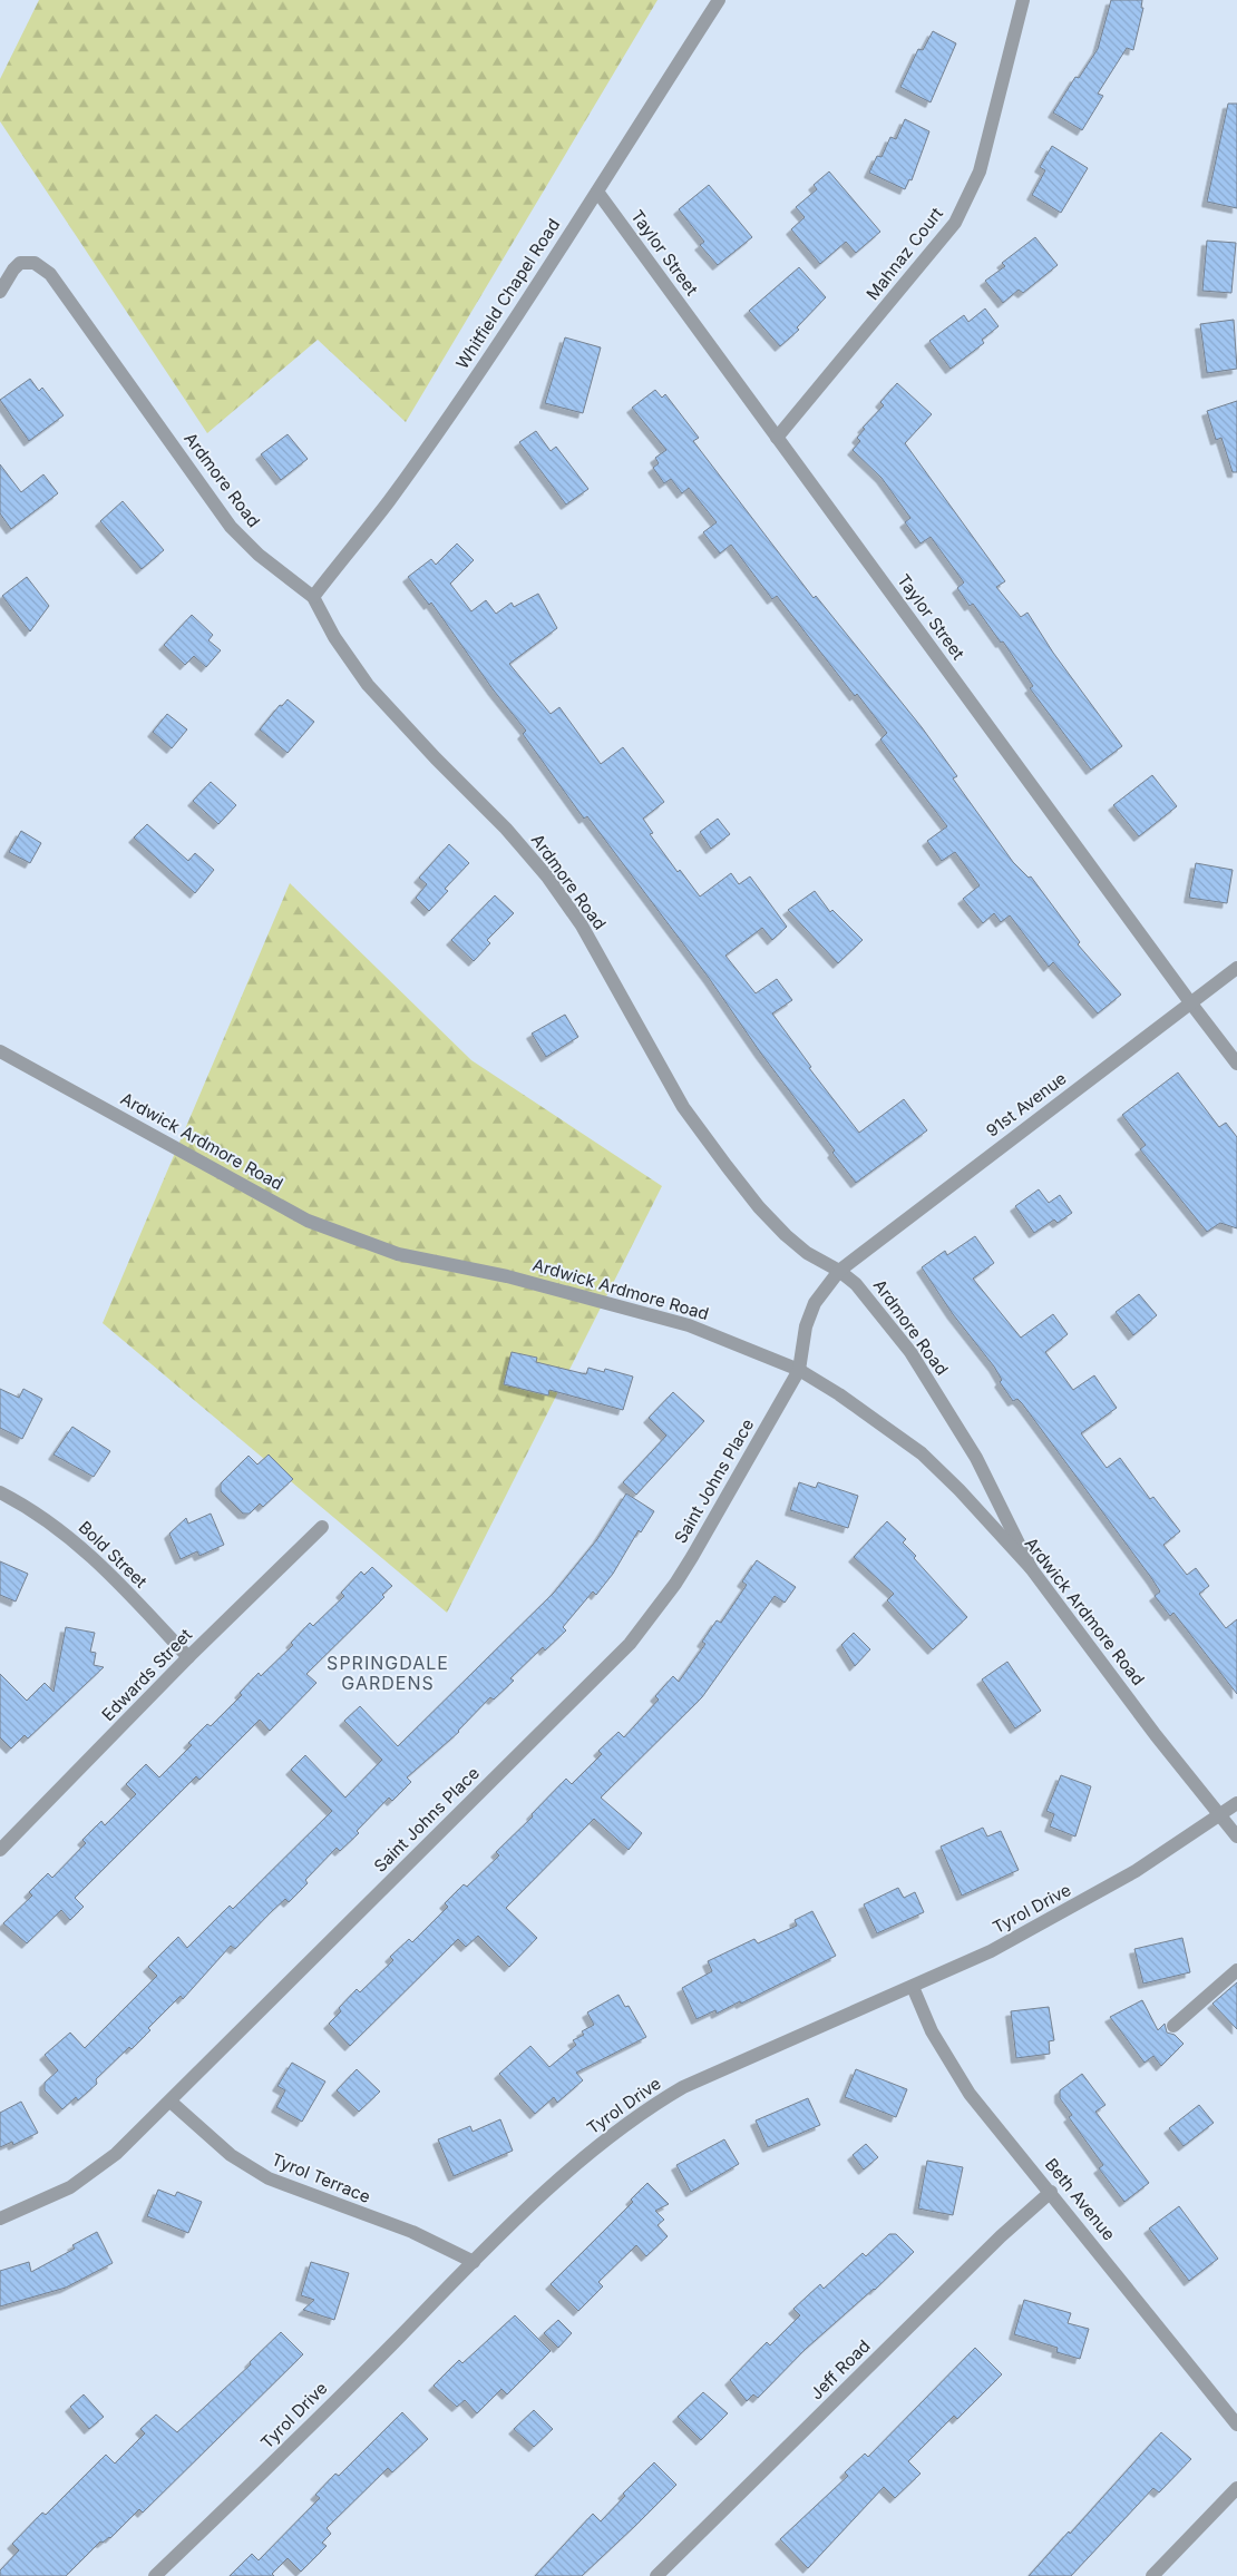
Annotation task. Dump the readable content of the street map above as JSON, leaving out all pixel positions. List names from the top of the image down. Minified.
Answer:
{"streets":{"street":["Taylor Street","Mahnaz Court","Whitfield Chapel Road","Ardmore Road","91st Avenue","Ardwick Ardmore Road","Saint Johns Place","Bold Street","Edwards Street","Tyrol Drive","Tyrol Terrace","Beth Avenue","Jeff Road"]},"crossings":[["Taylor Street","Mahnaz Court"],["Taylor Street","Whitfield Chapel Road"],["Taylor Street","91st Avenue"],["Whitfield Chapel Road","Ardmore Road"],["Ardmore Road","91st Avenue"],["Ardmore Road","Ardwick Ardmore Road"],["91st Avenue","Ardwick Ardmore Road"],["91st Avenue","Saint Johns Place"],["Ardwick Ardmore Road","Saint Johns Place"],["Ardwick Ardmore Road","Tyrol Drive"],["Saint Johns Place","Tyrol Terrace"],["Bold Street","Edwards Street"],["Tyrol Drive","Tyrol Terrace"],["Tyrol Drive","Beth Avenue"],["Beth Avenue","Jeff Road"]],"districts":["SPRINGDALE GARDENS"]}
